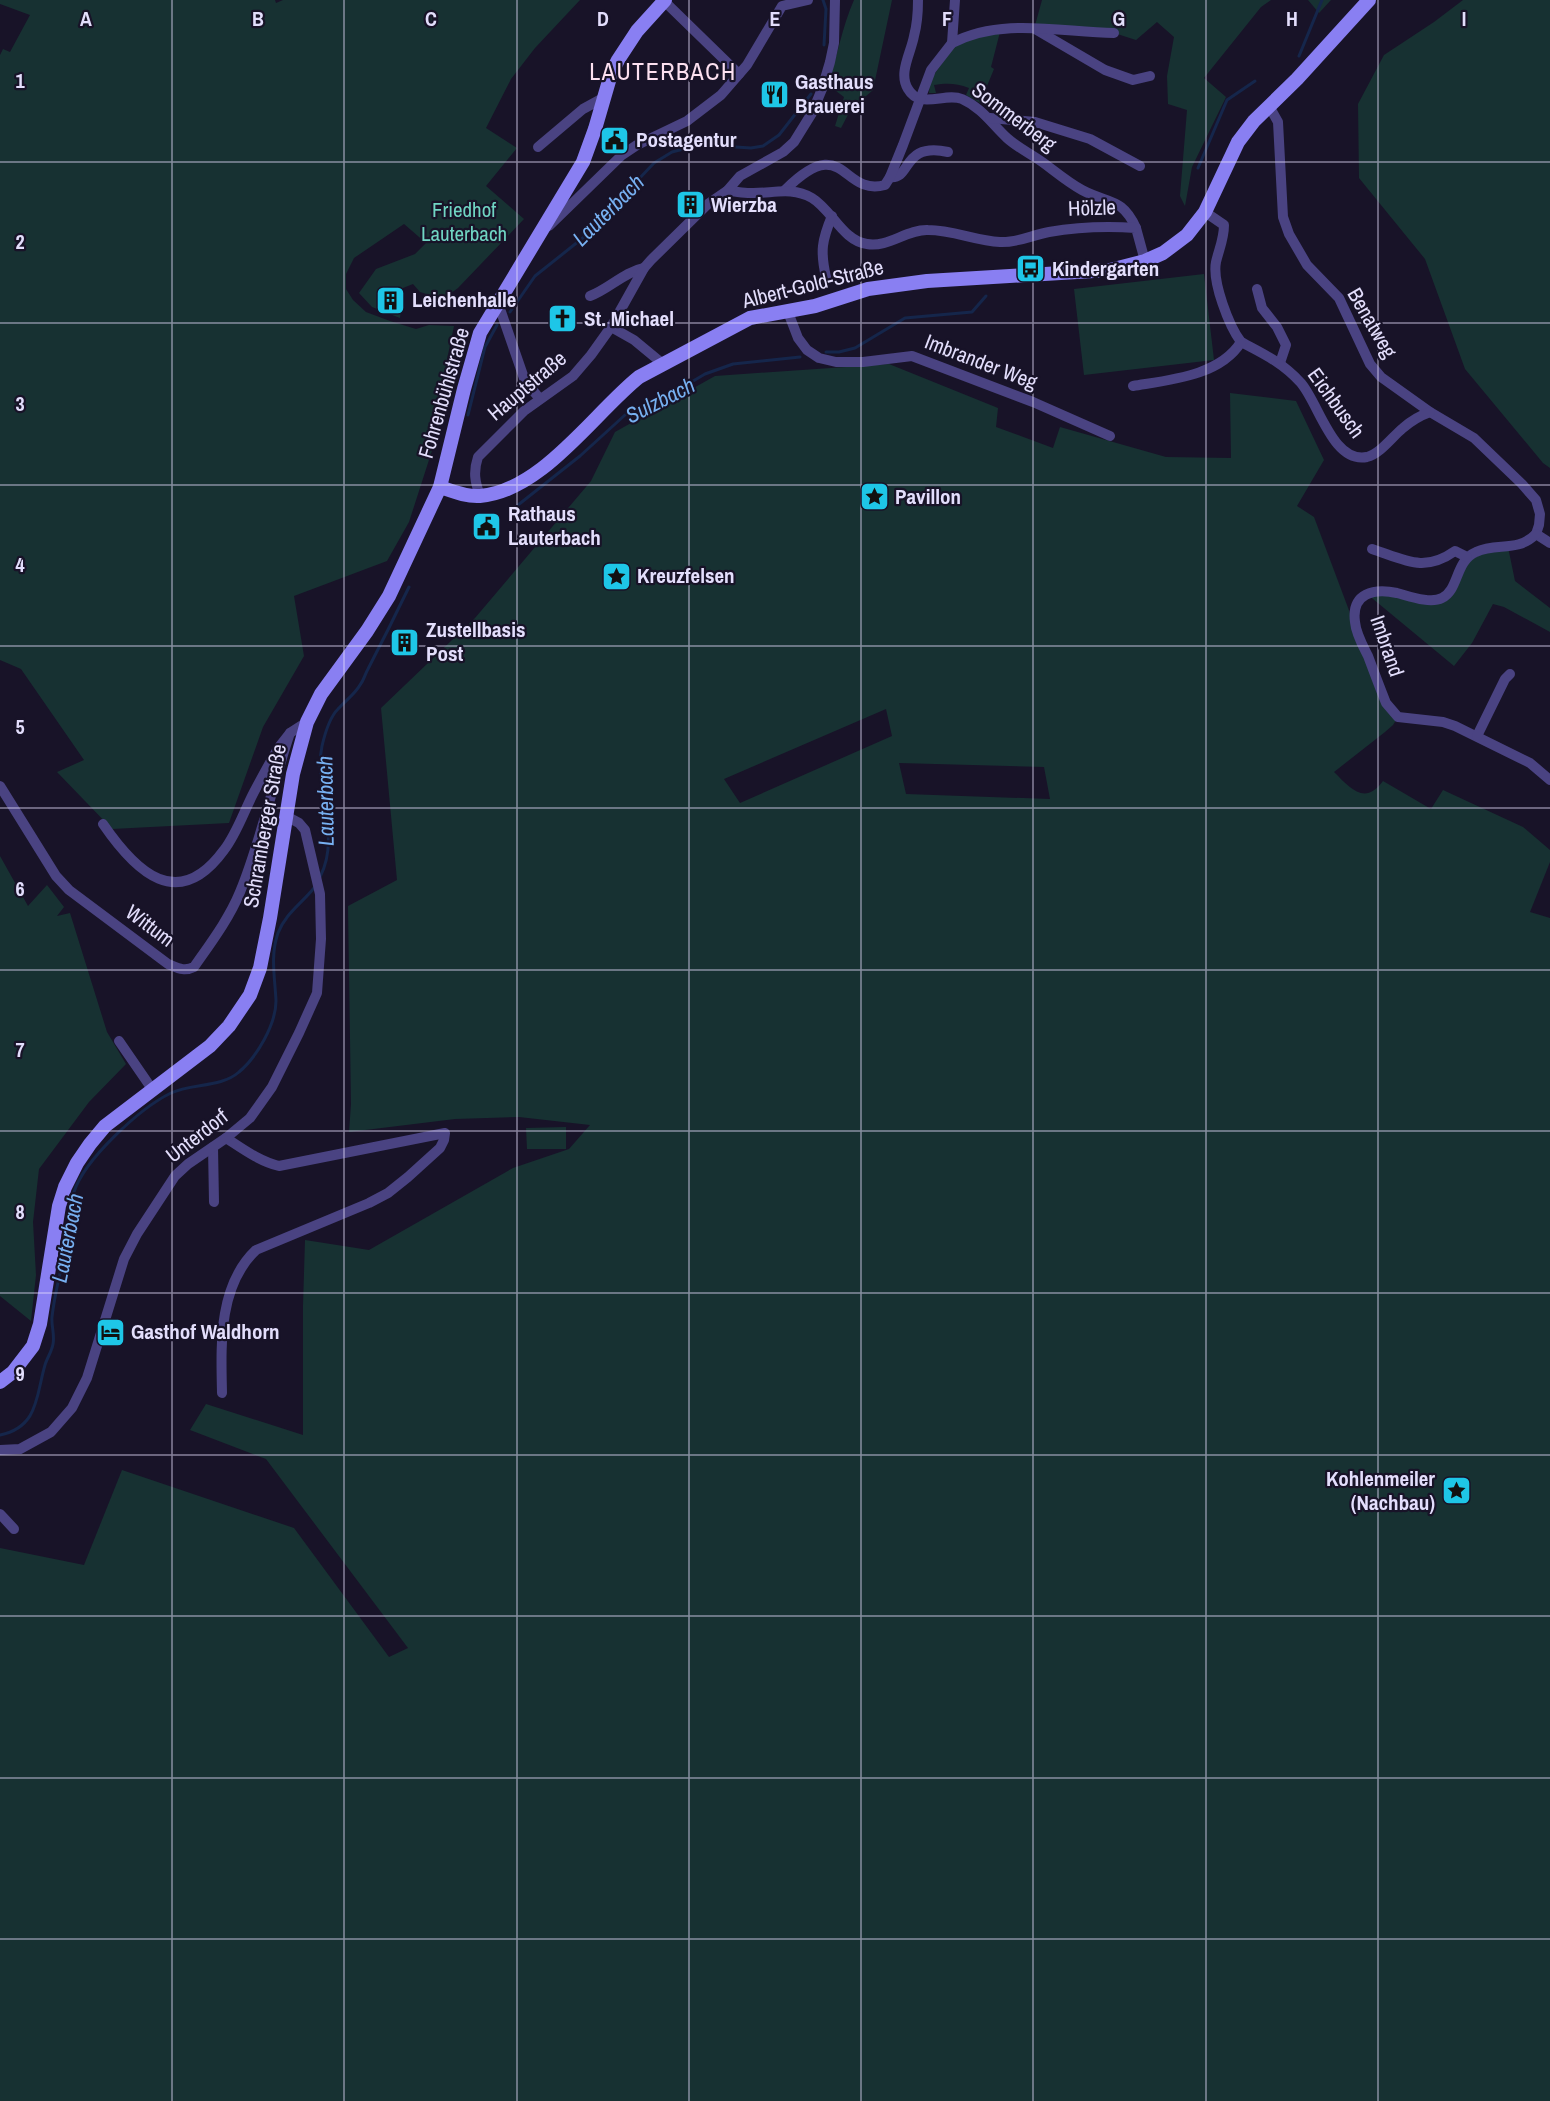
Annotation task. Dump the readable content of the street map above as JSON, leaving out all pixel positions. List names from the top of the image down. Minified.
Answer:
{"streets":{"main road":["Albert-Gold-Straße","Fohrenbühlstraße","Schramberger Straße"],"street":["Sommerberg","Hölzle","Benatweg","Imbrander Weg","Hauptstraße","Eichbusch","Imbrand","Wittum","Unterdorf"]},"crossings":[["Sommerberg","Hölzle"],["Hölzle","Albert-Gold-Straße"],["Hölzle","Hauptstraße"],["Albert-Gold-Straße","Imbrander Weg"],["Albert-Gold-Straße","Hauptstraße"],["Albert-Gold-Straße","Fohrenbühlstraße"],["Albert-Gold-Straße","Schramberger Straße"],["Benatweg","Eichbusch"],["Fohrenbühlstraße","Schramberger Straße"],["Schramberger Straße","Unterdorf"]],"districts":["LAUTERBACH"],"water":["Lauterbach","Sulzbach"],"parks":["Friedhof Lauterbach"],"places":{"restaurant":["Gasthaus Brauerei"],"public building":["Postagentur","Rathaus Lauterbach"],"building":["Wierzba","Leichenhalle","Zustellbasis Post"],"bus stop":["Kindergarten"],"church":["St. Michael"],"place":["Pavillon","Kreuzfelsen","Kohlenmeiler (Nachbau)"],"hotel":["Gasthof Waldhorn"]},"grid":{"columns":["A","B","C","D","E","F","G","H","I"],"rows":["1","2","3","4","5","6","7","8","9"]}}
